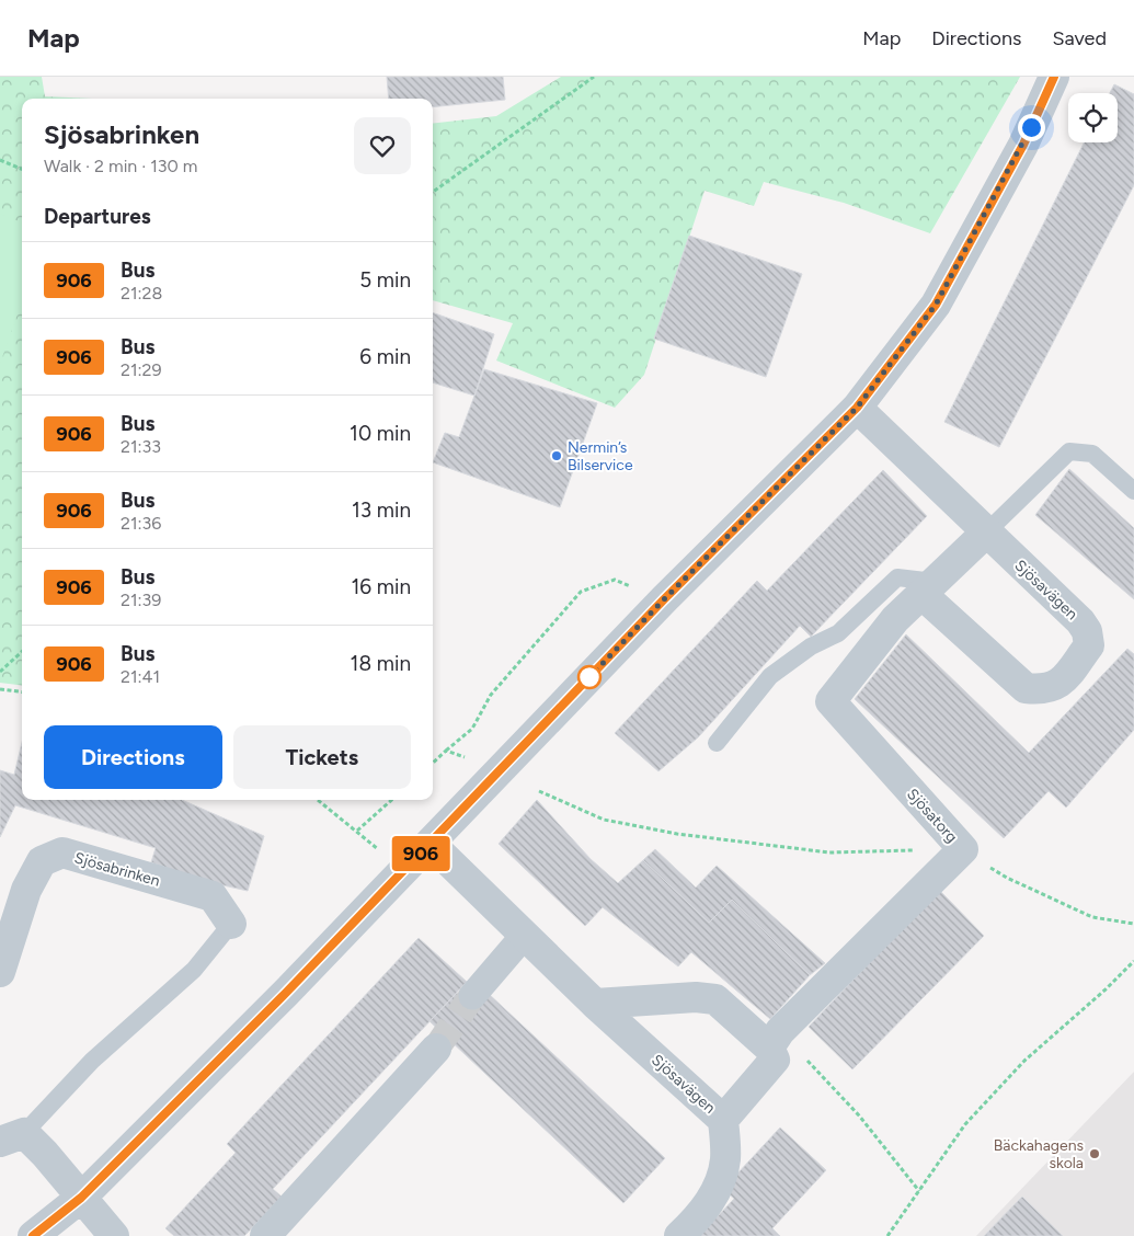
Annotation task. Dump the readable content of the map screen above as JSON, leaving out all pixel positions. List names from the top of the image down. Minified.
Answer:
{"streets":{"street":["Sjösavägen","Sjösatorg","Sjösabrinken"]},"crossings":[["Sjösavägen","Sjösatorg"]],"places":["Nermin’s Bilservice","Bäckahagens skola"],"lines":["bus line 906"],"page":{"header":"Map","nav":["Map","Directions","Saved"],"on_map":"906","heading":[["Sjösabrinken","Walk · 2 min · 130 m"],"Departures"],"list":[{"mark":"906","name":"Bus","note":"21:28","value":"5 min"},{"mark":"906","name":"Bus","note":"21:29","value":"6 min"},{"mark":"906","name":"Bus","note":"21:33","value":"10 min"},{"mark":"906","name":"Bus","note":"21:36","value":"13 min"},{"mark":"906","name":"Bus","note":"21:39","value":"16 min"},{"mark":"906","name":"Bus","note":"21:41","value":"18 min"}],"buttons":["Directions","Tickets"]}}
